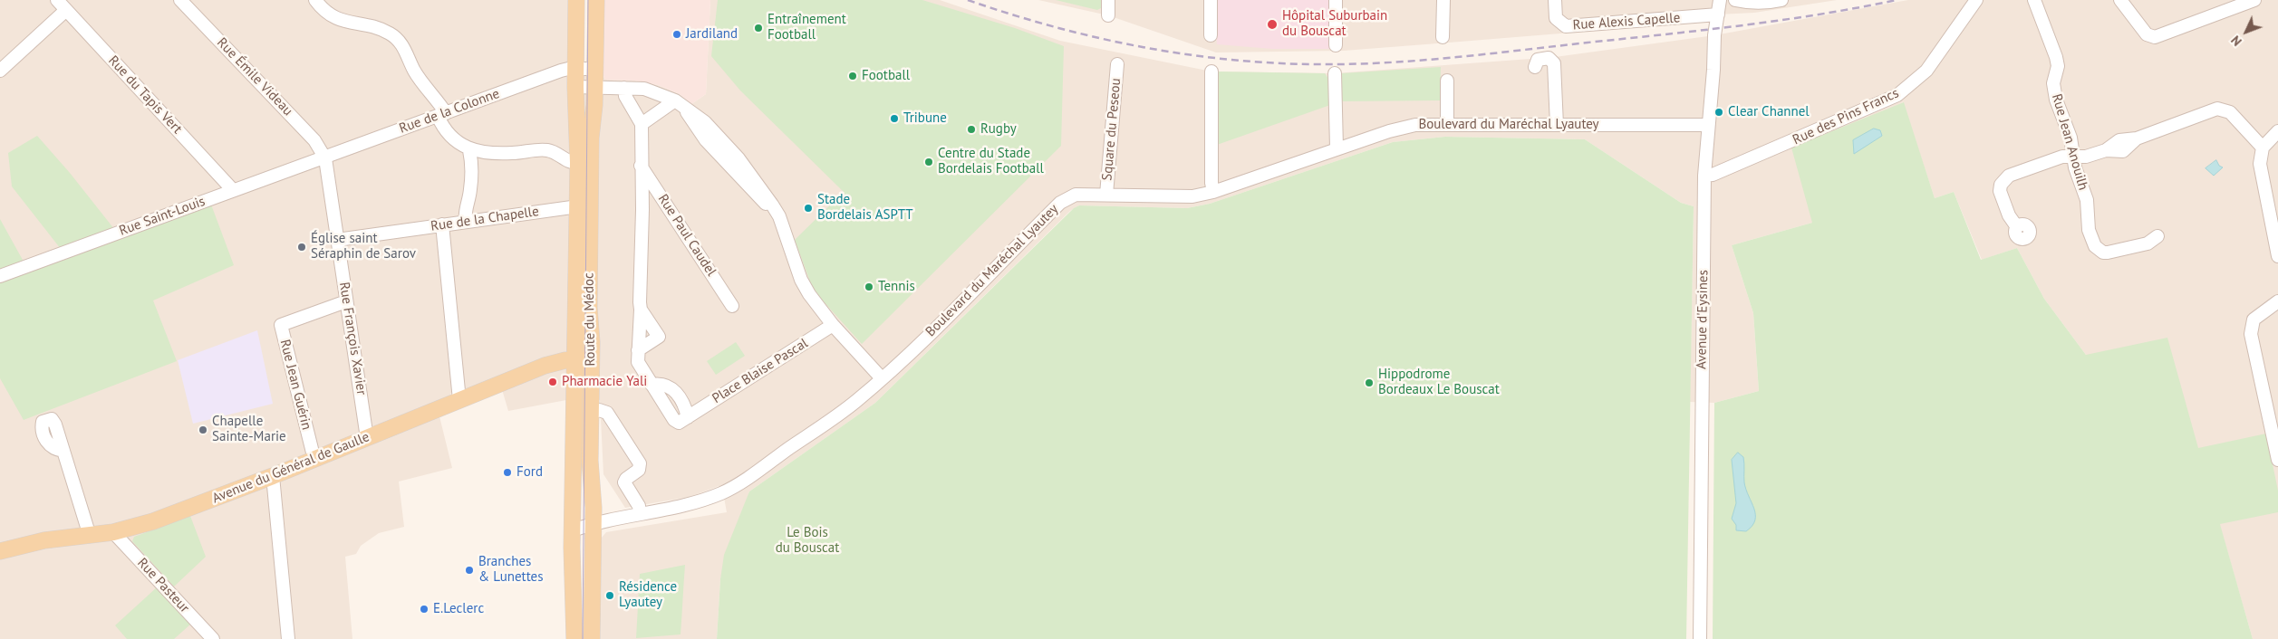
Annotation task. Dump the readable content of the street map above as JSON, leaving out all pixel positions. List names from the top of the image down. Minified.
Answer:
{"streets":{"main road":["Route du Médoc","Avenue du Général de Gaulle"],"street":["Rue Alexis Capelle","Rue Émile Videau","Rue du Tapis Vert","Rue de la Colonne","Rue des Pins Francs","Boulevard du Maréchal Lyautey","Square du Peseou","Rue Jean Anouilh","Rue Saint-Louis","Rue de la Chapelle","Rue Paul Caudel","Avenue d'Eysines","Rue François Xavier","Place Blaise Pascal","Rue Jean Guérin","Rue Pasteur"]},"crossings":[["Rue Alexis Capelle","Avenue d'Eysines"],["Rue Émile Videau","Rue de la Colonne"],["Rue Émile Videau","Rue Saint-Louis"],["Rue Émile Videau","Rue François Xavier"],["Rue du Tapis Vert","Rue Saint-Louis"],["Rue de la Colonne","Rue Saint-Louis"],["Rue de la Colonne","Route du Médoc"],["Rue de la Colonne","Rue François Xavier"],["Rue des Pins Francs","Avenue d'Eysines"],["Boulevard du Maréchal Lyautey","Square du Peseou"],["Boulevard du Maréchal Lyautey","Route du Médoc"],["Boulevard du Maréchal Lyautey","Avenue d'Eysines"],["Rue Saint-Louis","Rue François Xavier"],["Rue de la Chapelle","Route du Médoc"],["Rue de la Chapelle","Rue François Xavier"],["Route du Médoc","Avenue du Général de Gaulle"],["Rue François Xavier","Rue Jean Guérin"],["Rue François Xavier","Avenue du Général de Gaulle"],["Rue Jean Guérin","Avenue du Général de Gaulle"],["Avenue du Général de Gaulle","Rue Pasteur"]],"parks":["Le Bois du Bouscat"],"places":["Hôpital Suburbain du Bouscat","Entraînement Football","Jardiland","Football","Clear Channel","Tribune","Rugby","Centre du Stade Bordelais Football","Stade Bordelais ASPTT","Église saint Séraphin de Sarov","Tennis","Pharmacie Yali","Hippodrome Bordeaux Le Bouscat","Chapelle Sainte-Marie","Ford","Branches & Lunettes","Résidence Lyautey","E.Leclerc"],"north":"bottom left"}
